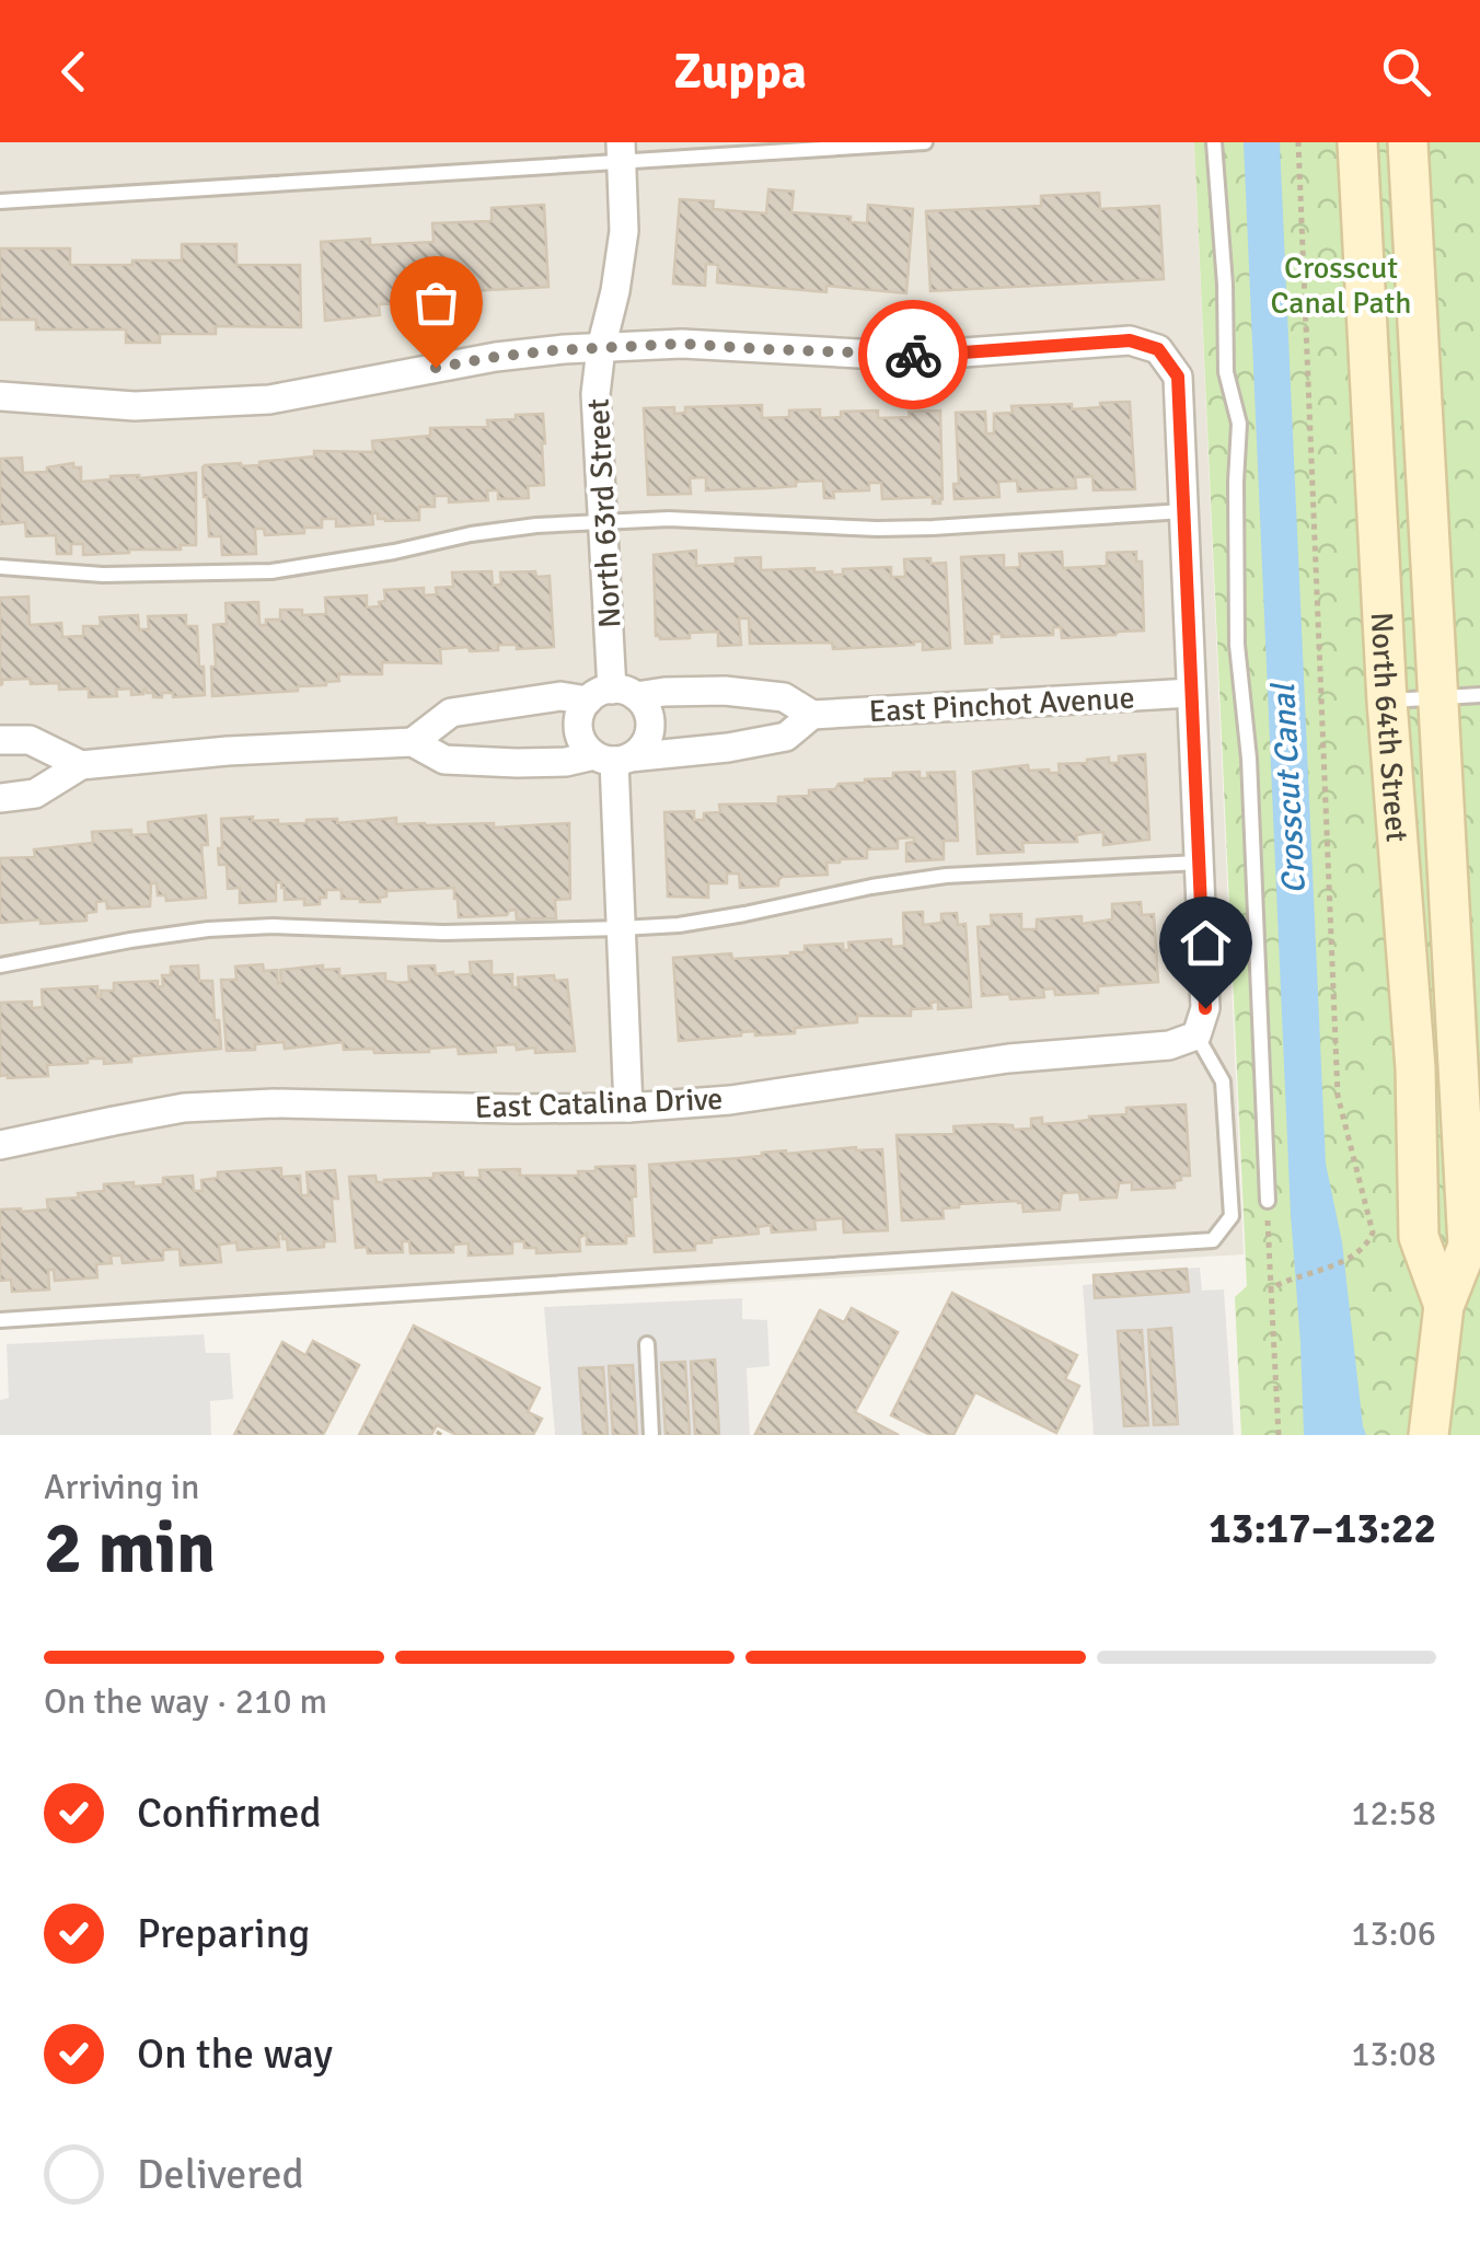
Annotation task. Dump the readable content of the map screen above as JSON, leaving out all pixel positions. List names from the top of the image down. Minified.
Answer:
{"streets":{"main road":["North 64th Street"],"street":["North 63rd Street","East Pinchot Avenue","East Catalina Drive"]},"crossings":[["North 63rd Street","East Pinchot Avenue"]],"water":["Crosscut Canal"],"parks":["Crosscut Canal Path"],"page":{"header":"Zuppa","heading":["2 min","Arriving in","13:17–13:22"],"bar":"On the way · 210 m","list":[["Confirmed","12:58"],["Preparing","13:06"],["On the way","13:08"],"Delivered"]}}
